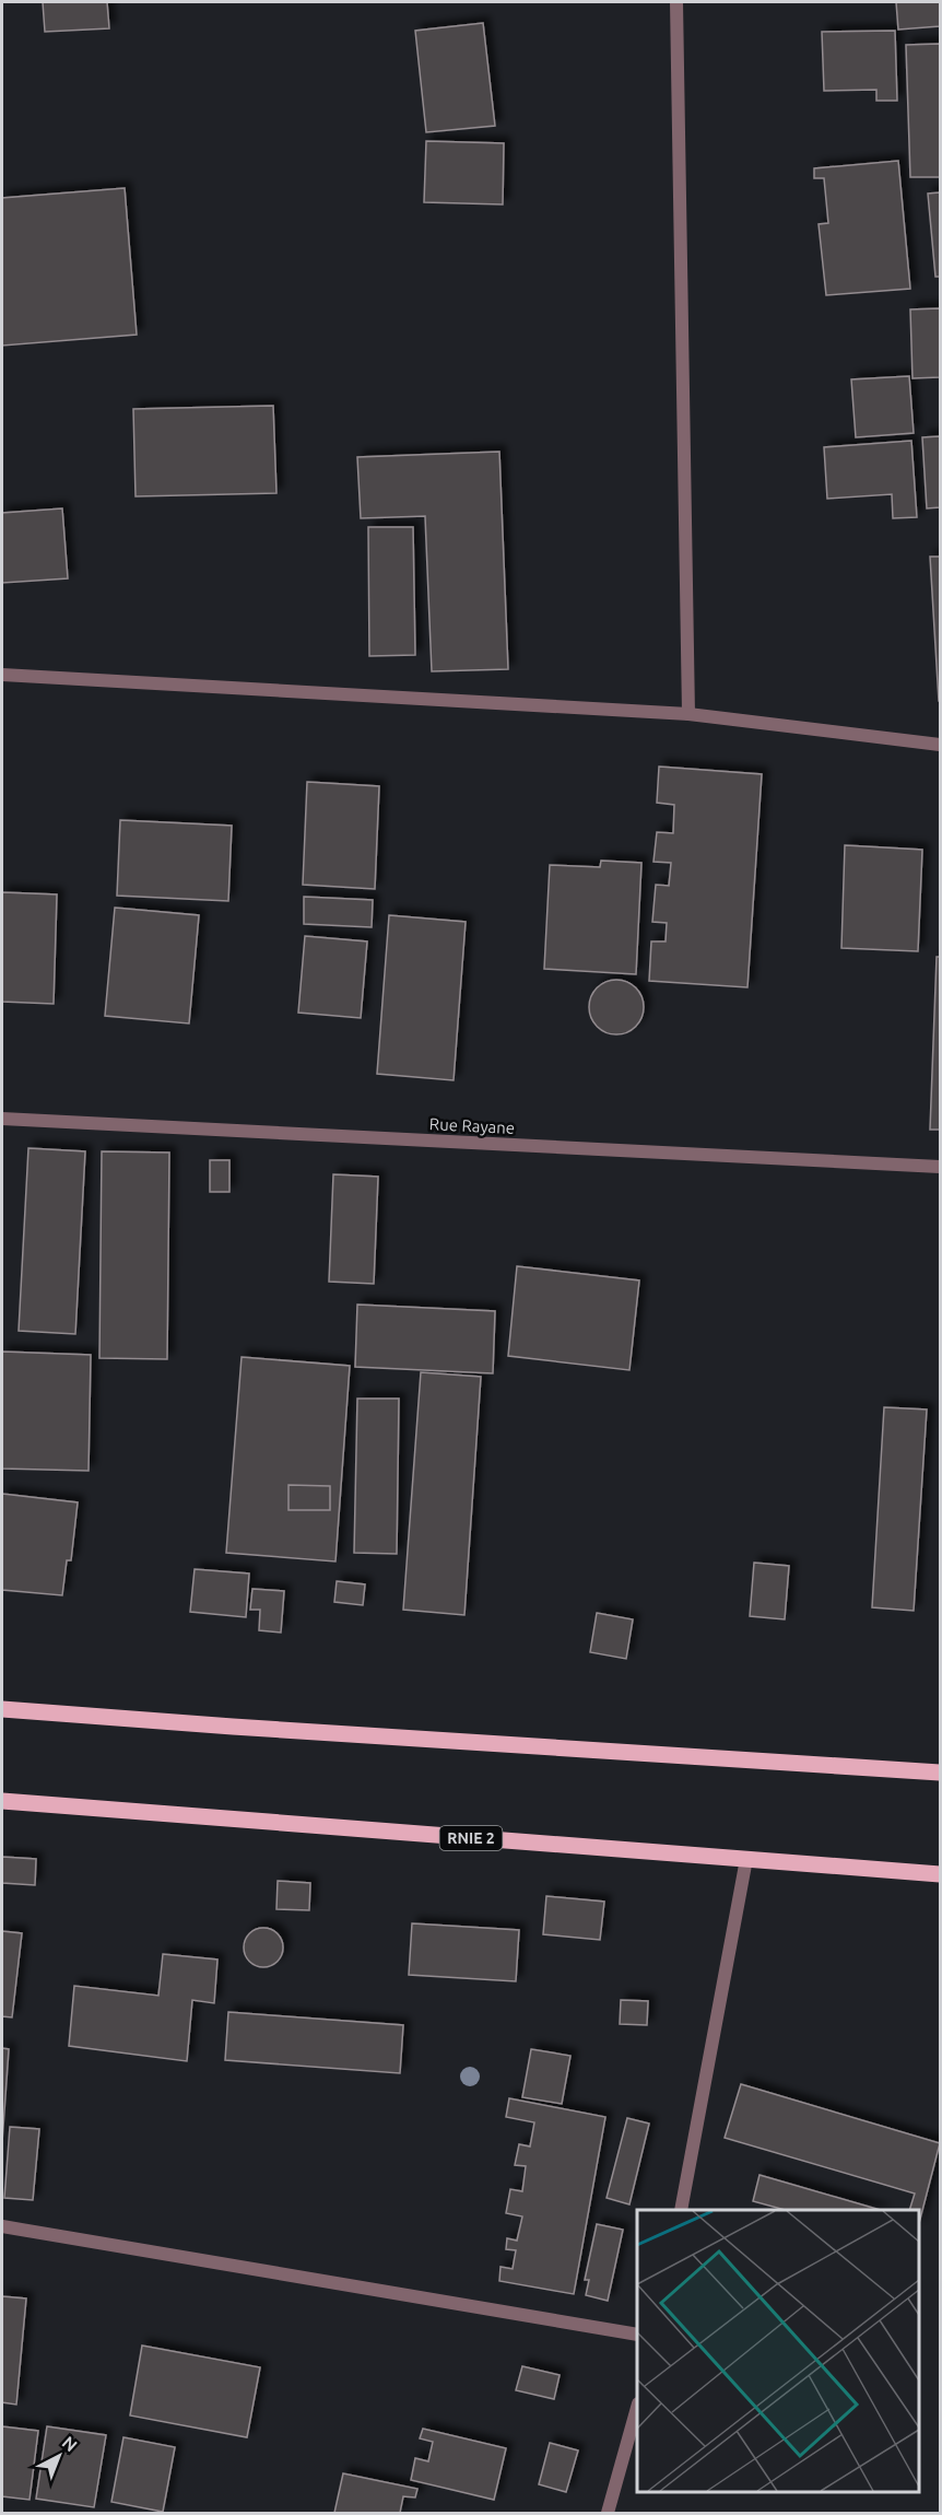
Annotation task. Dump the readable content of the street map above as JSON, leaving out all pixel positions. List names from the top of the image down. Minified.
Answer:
{"streets":{"main road":["RNIE 2"],"street":["Rue Rayane"]},"north":"top right"}
